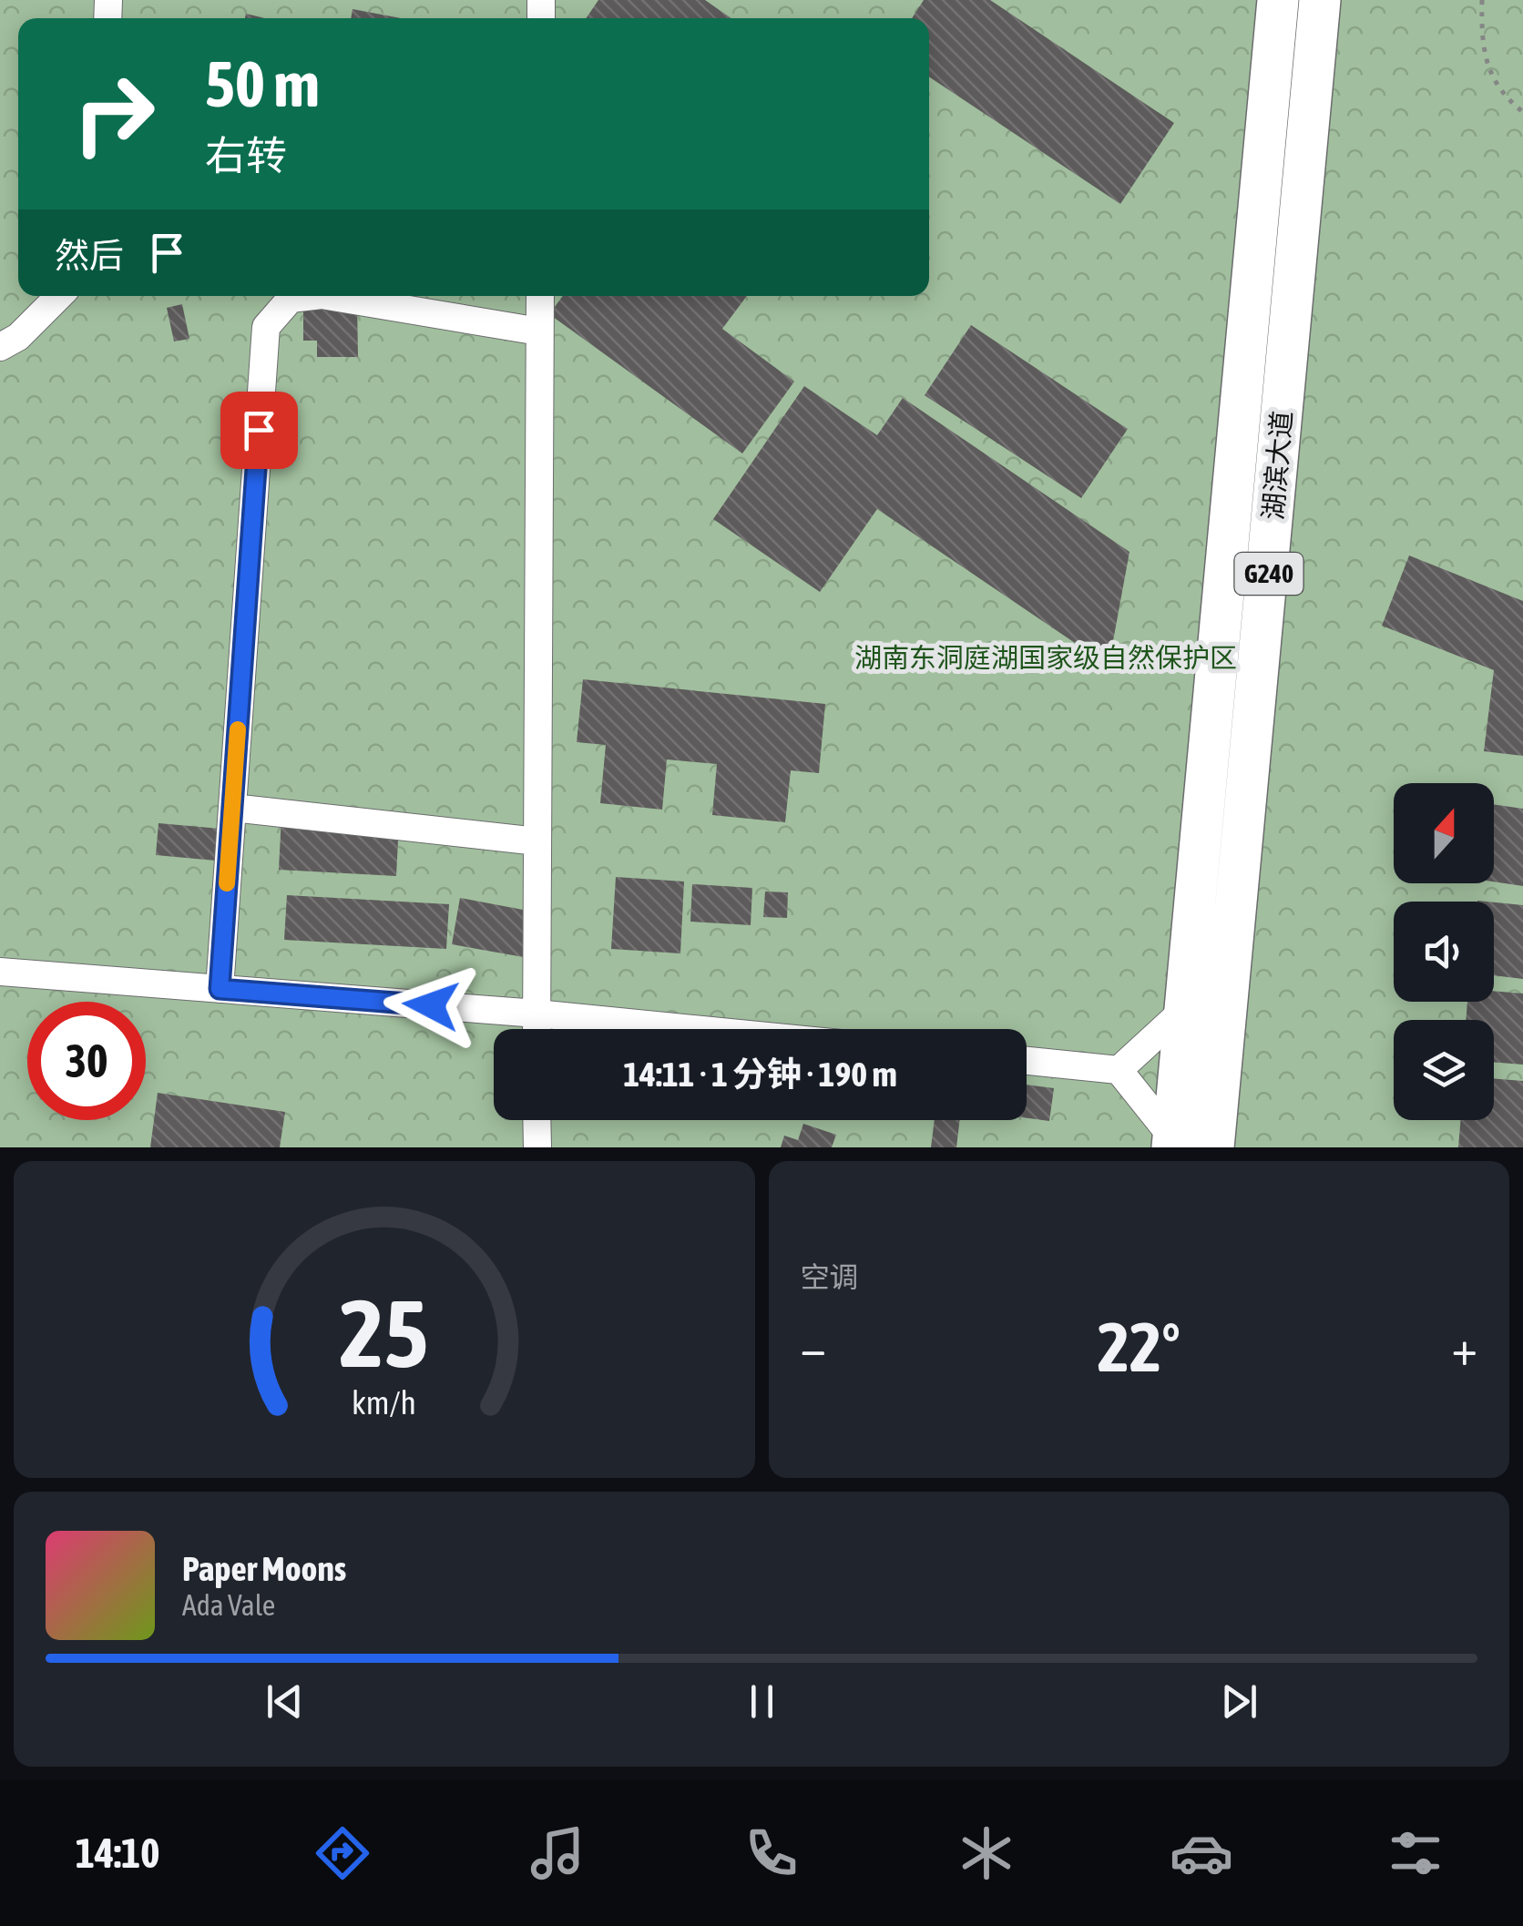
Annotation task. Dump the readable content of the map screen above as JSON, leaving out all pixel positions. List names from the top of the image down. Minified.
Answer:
{"streets":{"highway":["湖滨大道","G240"]},"parks":["湖南东洞庭湖国家级自然保护区"],"north":"top","page":{"turn":["50 m","右转"],"then":"然后","limit":"30","trip":"14:11 · 1 分钟 · 190 m","tile":"空调","heat":["−","22°","+"],"song":["Paper Moons","Ada Vale"],"tabs":"14:10","gauge":["25","km/h"]}}
